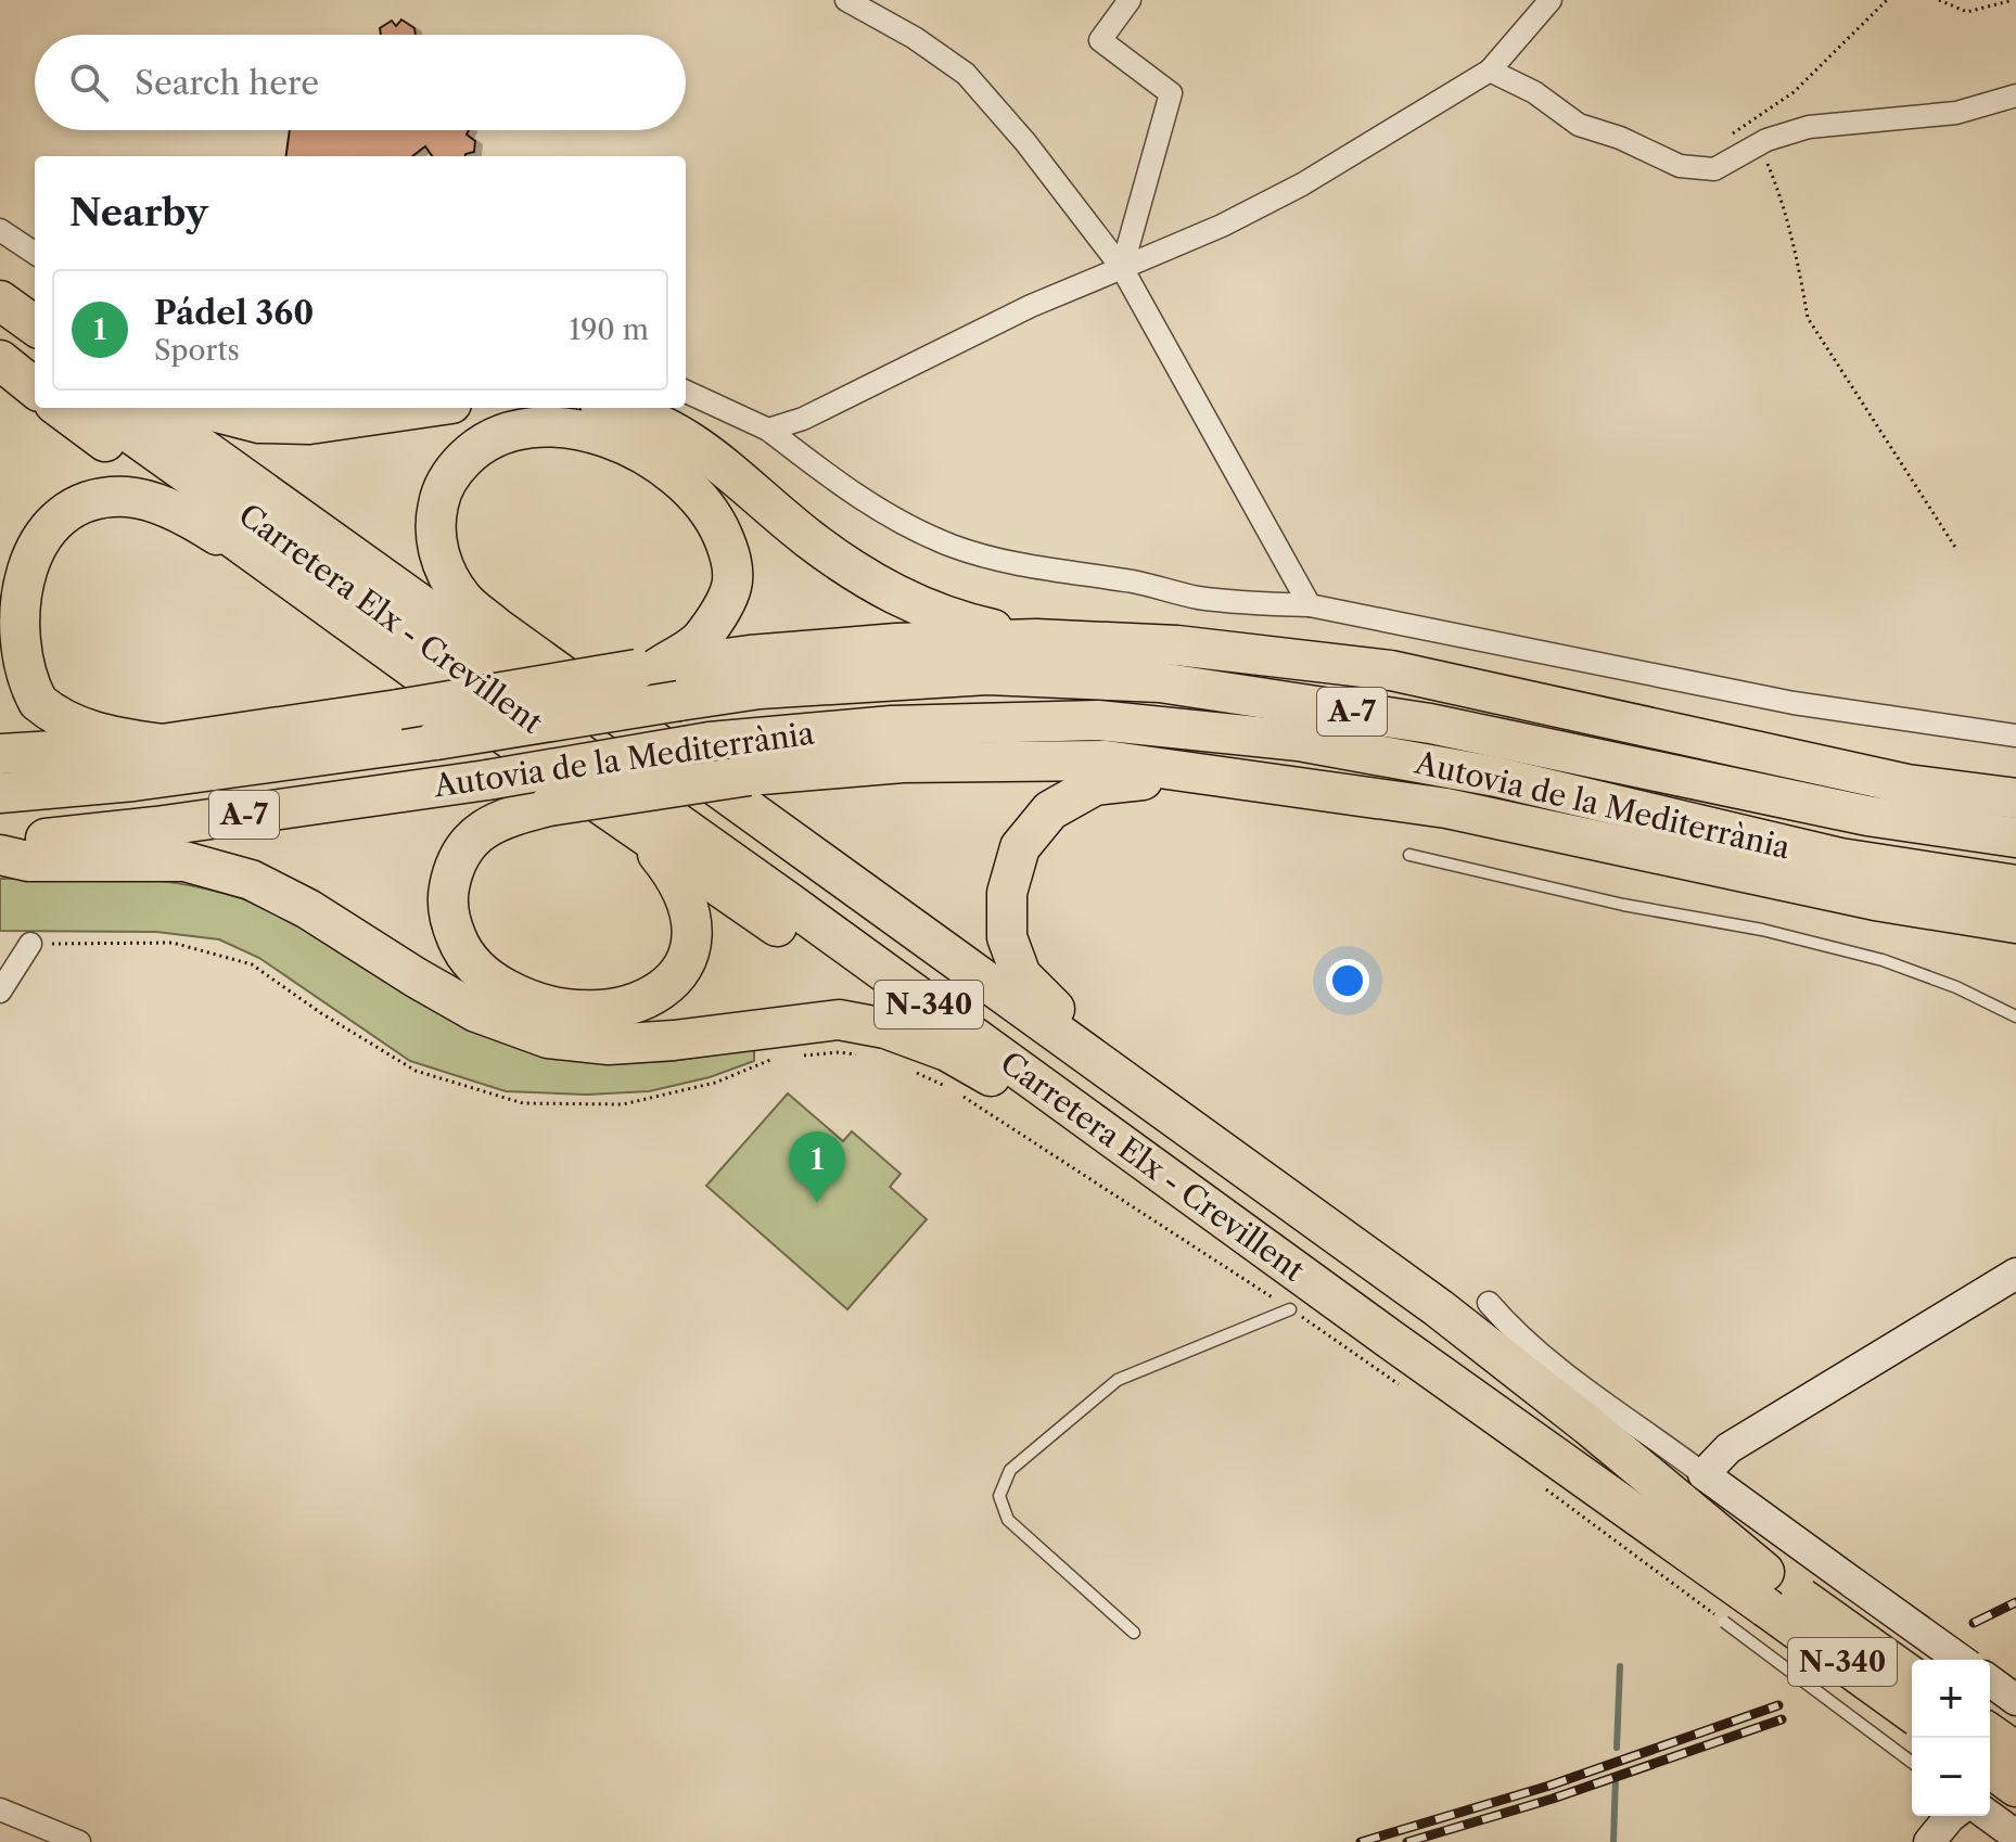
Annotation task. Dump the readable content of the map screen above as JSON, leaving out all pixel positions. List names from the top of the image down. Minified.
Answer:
{"streets":{"highway":["Carretera Elx - Crevillent","A-7","Autovia de la Mediterrània","N-340"]},"page":{"search":"Search here","heading":"Nearby","list":[{"mark":"1","name":"Pádel 360","note":"Sports","value":"190 m"}],"pins":"1","map_buttons":["+","−"]}}
